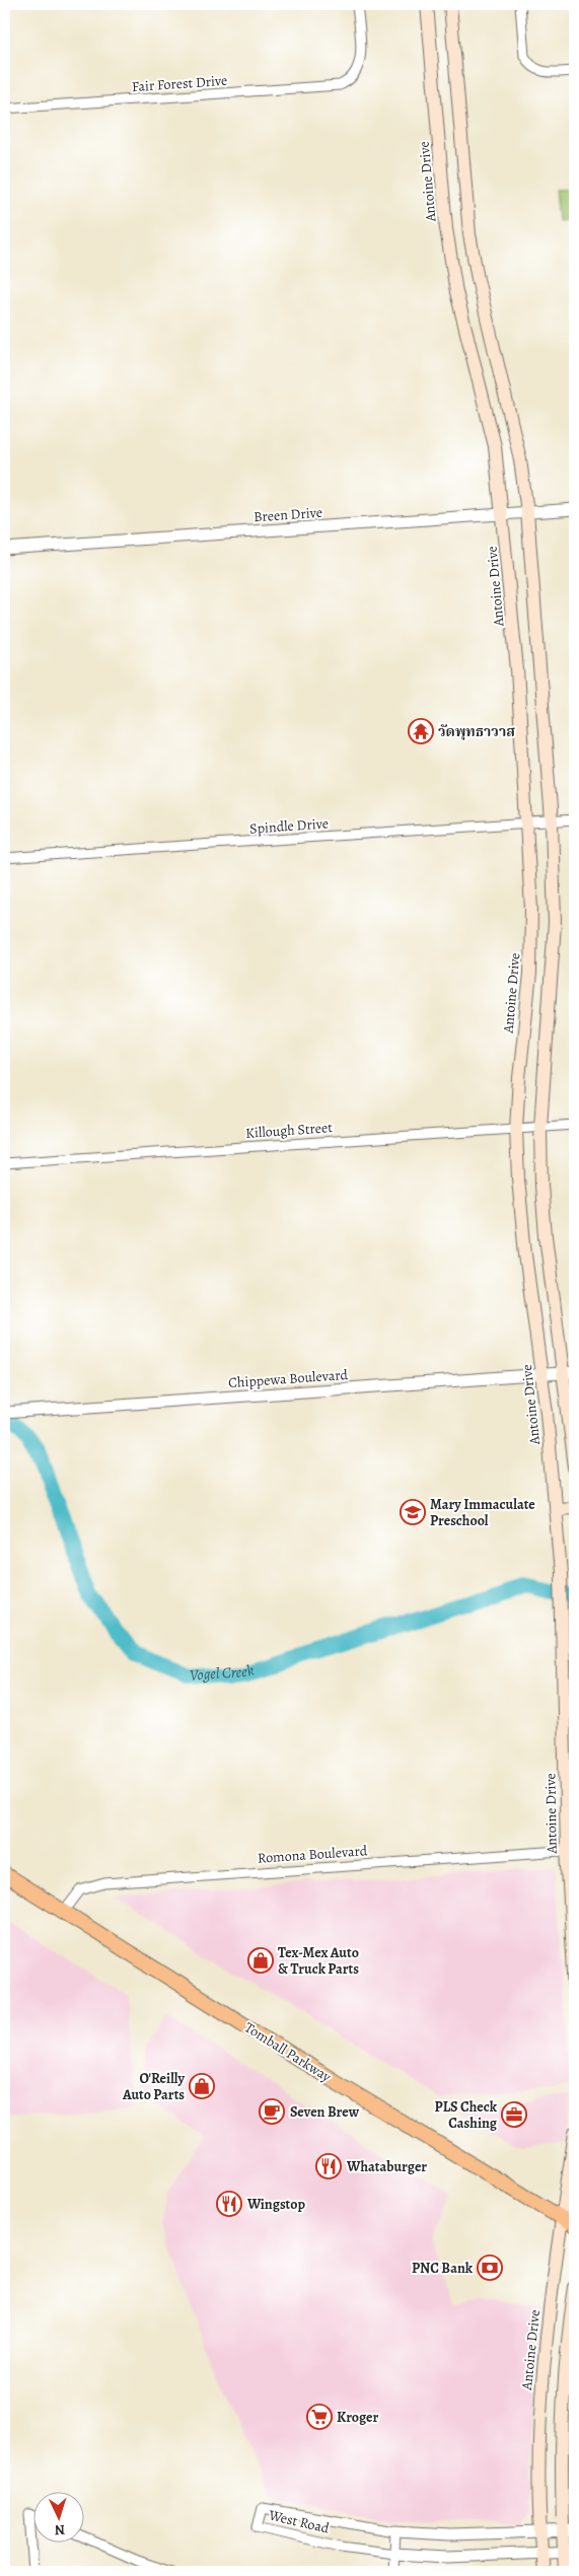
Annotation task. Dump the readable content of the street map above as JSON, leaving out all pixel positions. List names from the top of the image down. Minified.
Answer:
{"streets":{"main road":["Antoine Drive","Tomball Parkway"],"street":["Fair Forest Drive","Breen Drive","Spindle Drive","Killough Street","Chippewa Boulevard","Romona Boulevard","West Road"]},"crossings":[["Antoine Drive","Breen Drive"],["Antoine Drive","Spindle Drive"],["Antoine Drive","Killough Street"],["Antoine Drive","Chippewa Boulevard"],["Antoine Drive","Romona Boulevard"],["Antoine Drive","Tomball Parkway"],["Antoine Drive","West Road"],["Romona Boulevard","Tomball Parkway"]],"water":["Vogel Creek"],"places":{"temple":["วัดพุทธาวาส"],"school or university":["Mary Immaculate Preschool"],"shop":["Tex-Mex Auto & Truck Parts","O'Reilly Auto Parts"],"cafe":["Seven Brew"],"office":["PLS Check Cashing"],"restaurant":["Whataburger","Wingstop"],"bank":["PNC Bank"],"supermarket":["Kroger"]},"north":"bottom"}
